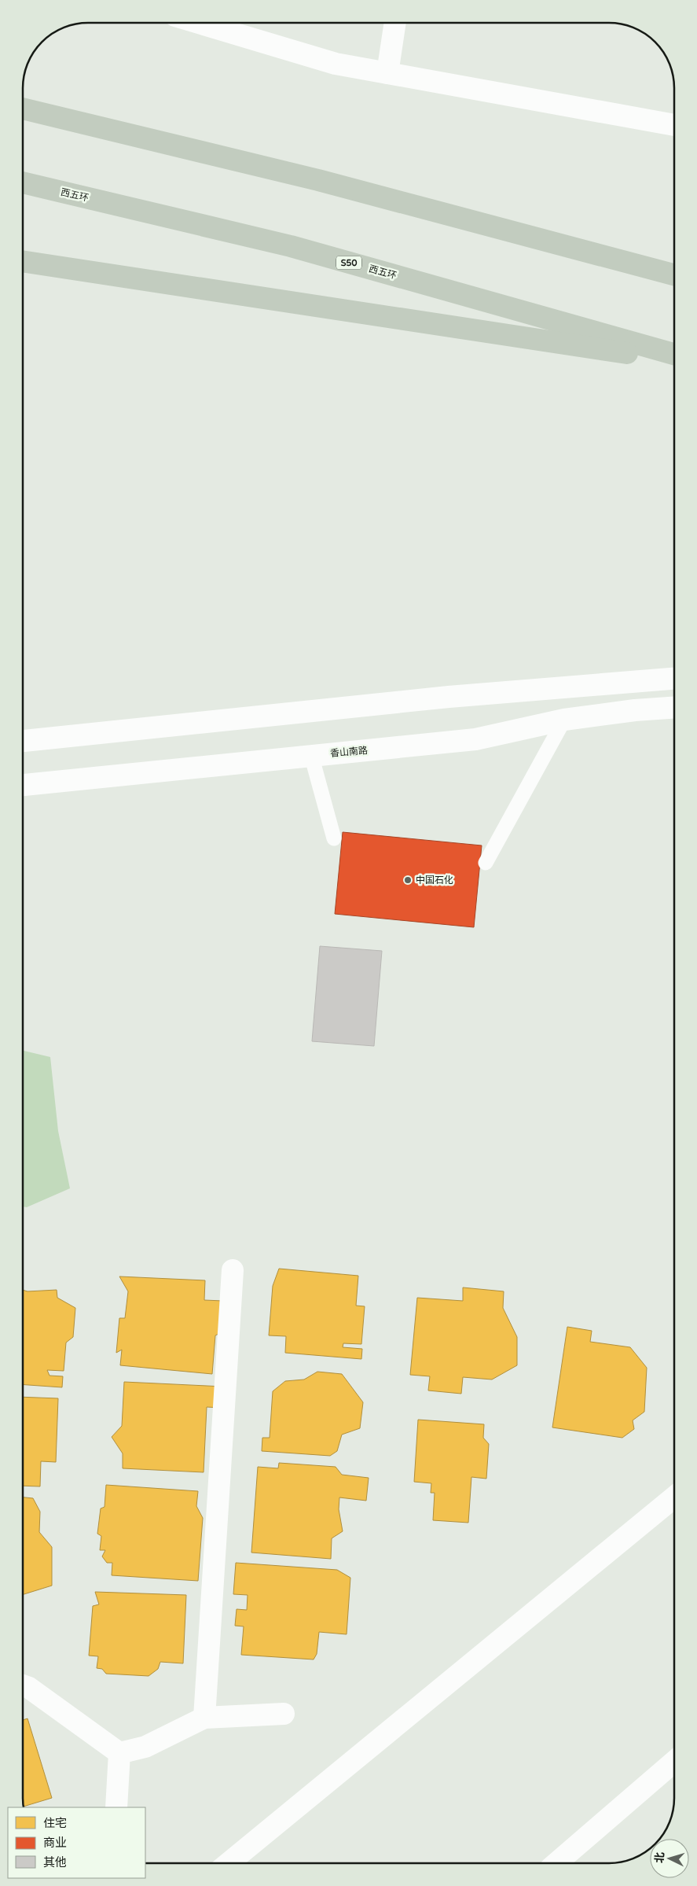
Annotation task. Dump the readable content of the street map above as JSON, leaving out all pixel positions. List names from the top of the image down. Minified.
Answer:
{"streets":{"highway":["西五环","S50"],"street":["香山南路"]},"places":["中国石化"],"legend":["住宅","商业","其他"],"north":"left"}
